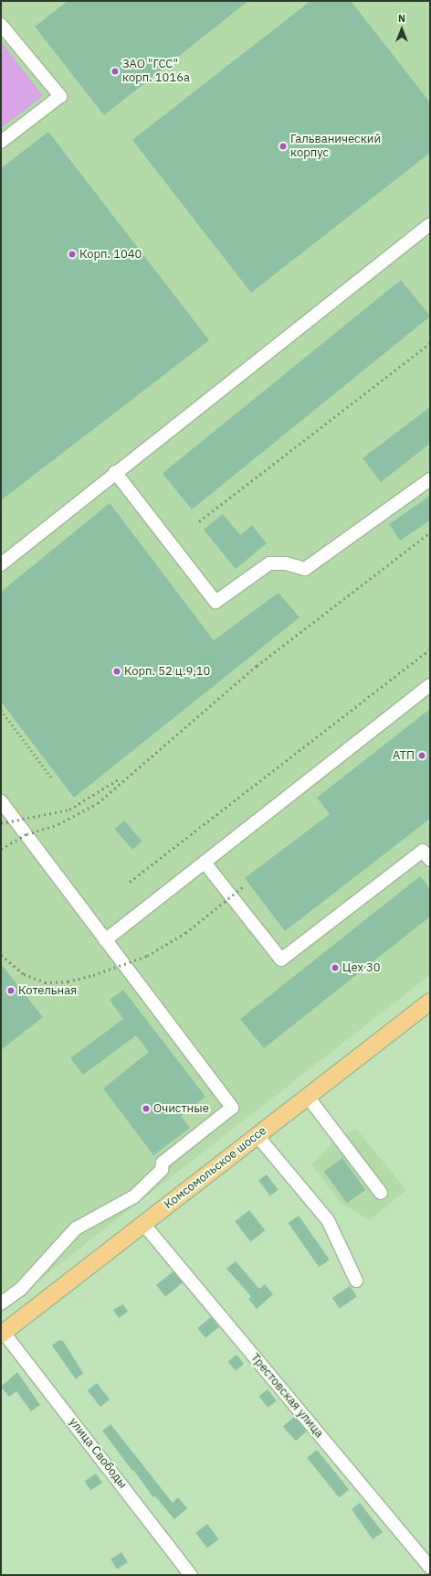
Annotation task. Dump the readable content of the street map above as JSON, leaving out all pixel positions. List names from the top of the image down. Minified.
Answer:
{"streets":{"main road":["Комсомольское шоссе"],"street":["Трестовская улица","улица Свободы"]},"crossings":[["Комсомольское шоссе","Трестовская улица"],["Комсомольское шоссе","улица Свободы"]],"places":["ЗАО \"ГСС\" корп. 1016а","Гальванический корпус","Корп. 1040","Корп. 52 ц.9,10","АТП","Цех 30","Котельная","Очистные"],"north":"top"}
